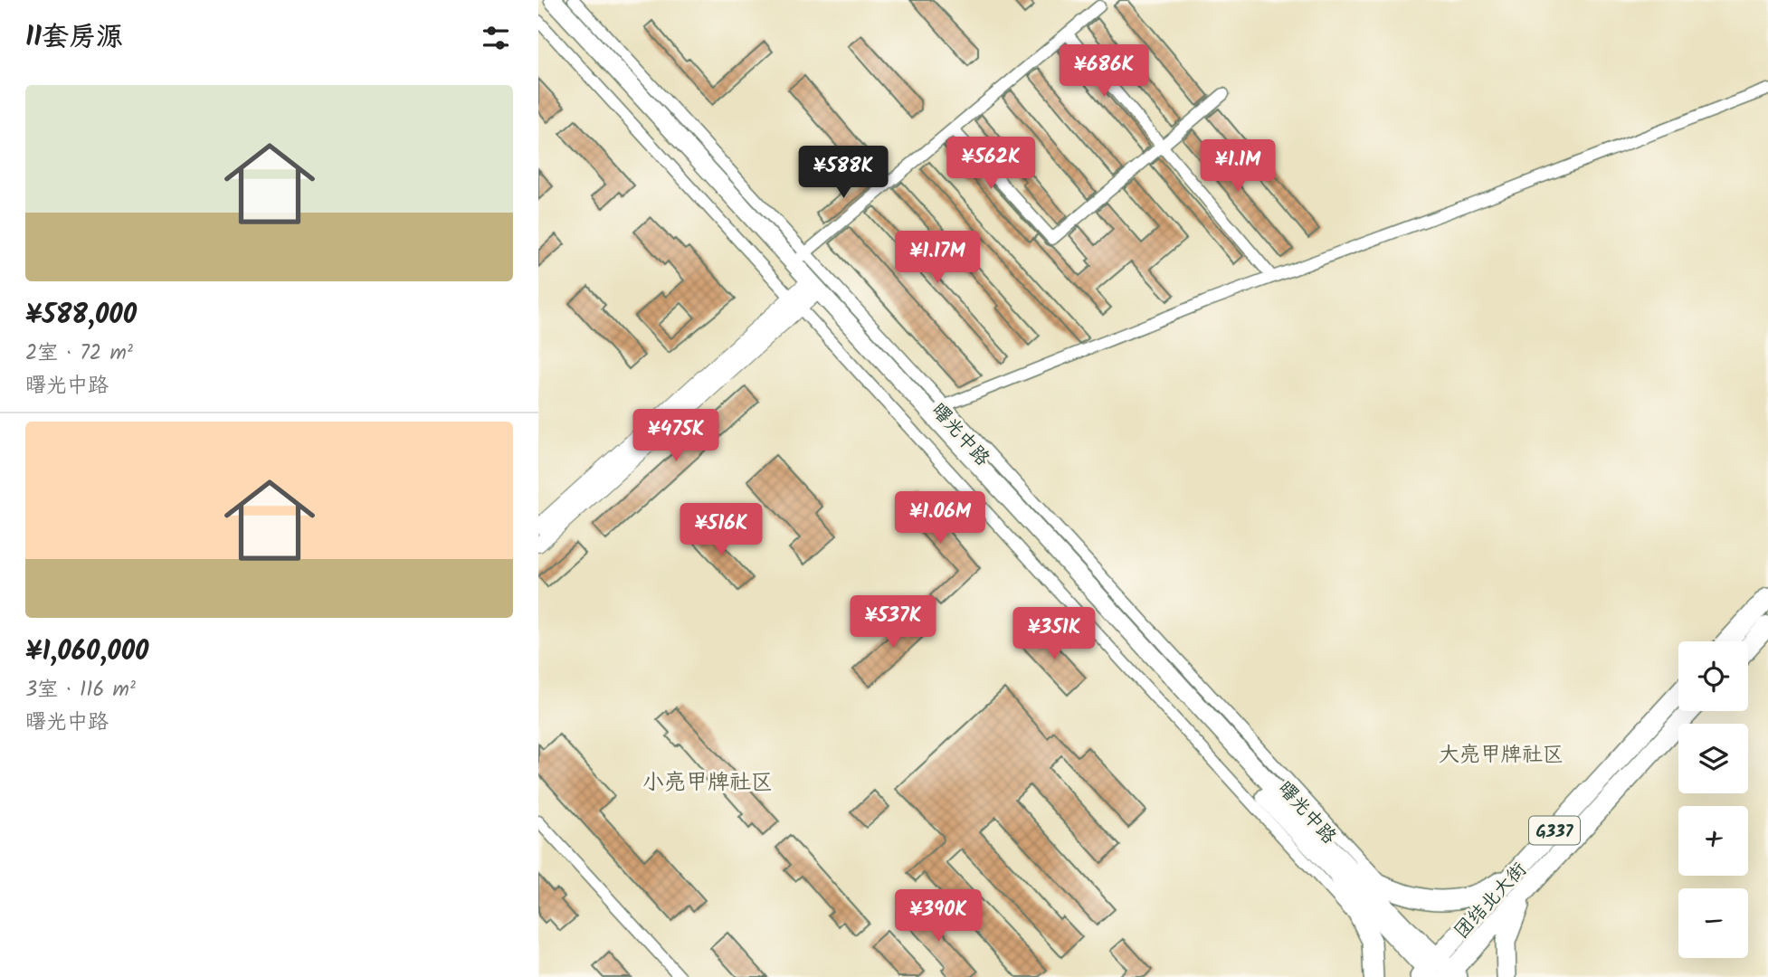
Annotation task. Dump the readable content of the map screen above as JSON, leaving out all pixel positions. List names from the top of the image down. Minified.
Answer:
{"streets":{"highway":["G337","团结北大街"],"main road":["曙光中路"]},"crossings":[["曙光中路","团结北大街"]],"districts":["大亮甲牌社区","小亮甲牌社区"],"page":{"heading":"11套房源","price":["¥686K","¥562K","¥1.1M","¥588K","¥1.17M","¥475K","¥1.06M","¥516K","¥537K","¥351K","¥390K"],"list":[{"name":"¥588,000","note":"2室 · 72 m² · 曙光中路"},{"name":"¥1,060,000","note":"3室 · 116 m² · 曙光中路"}],"map_buttons":["+","−"]}}
